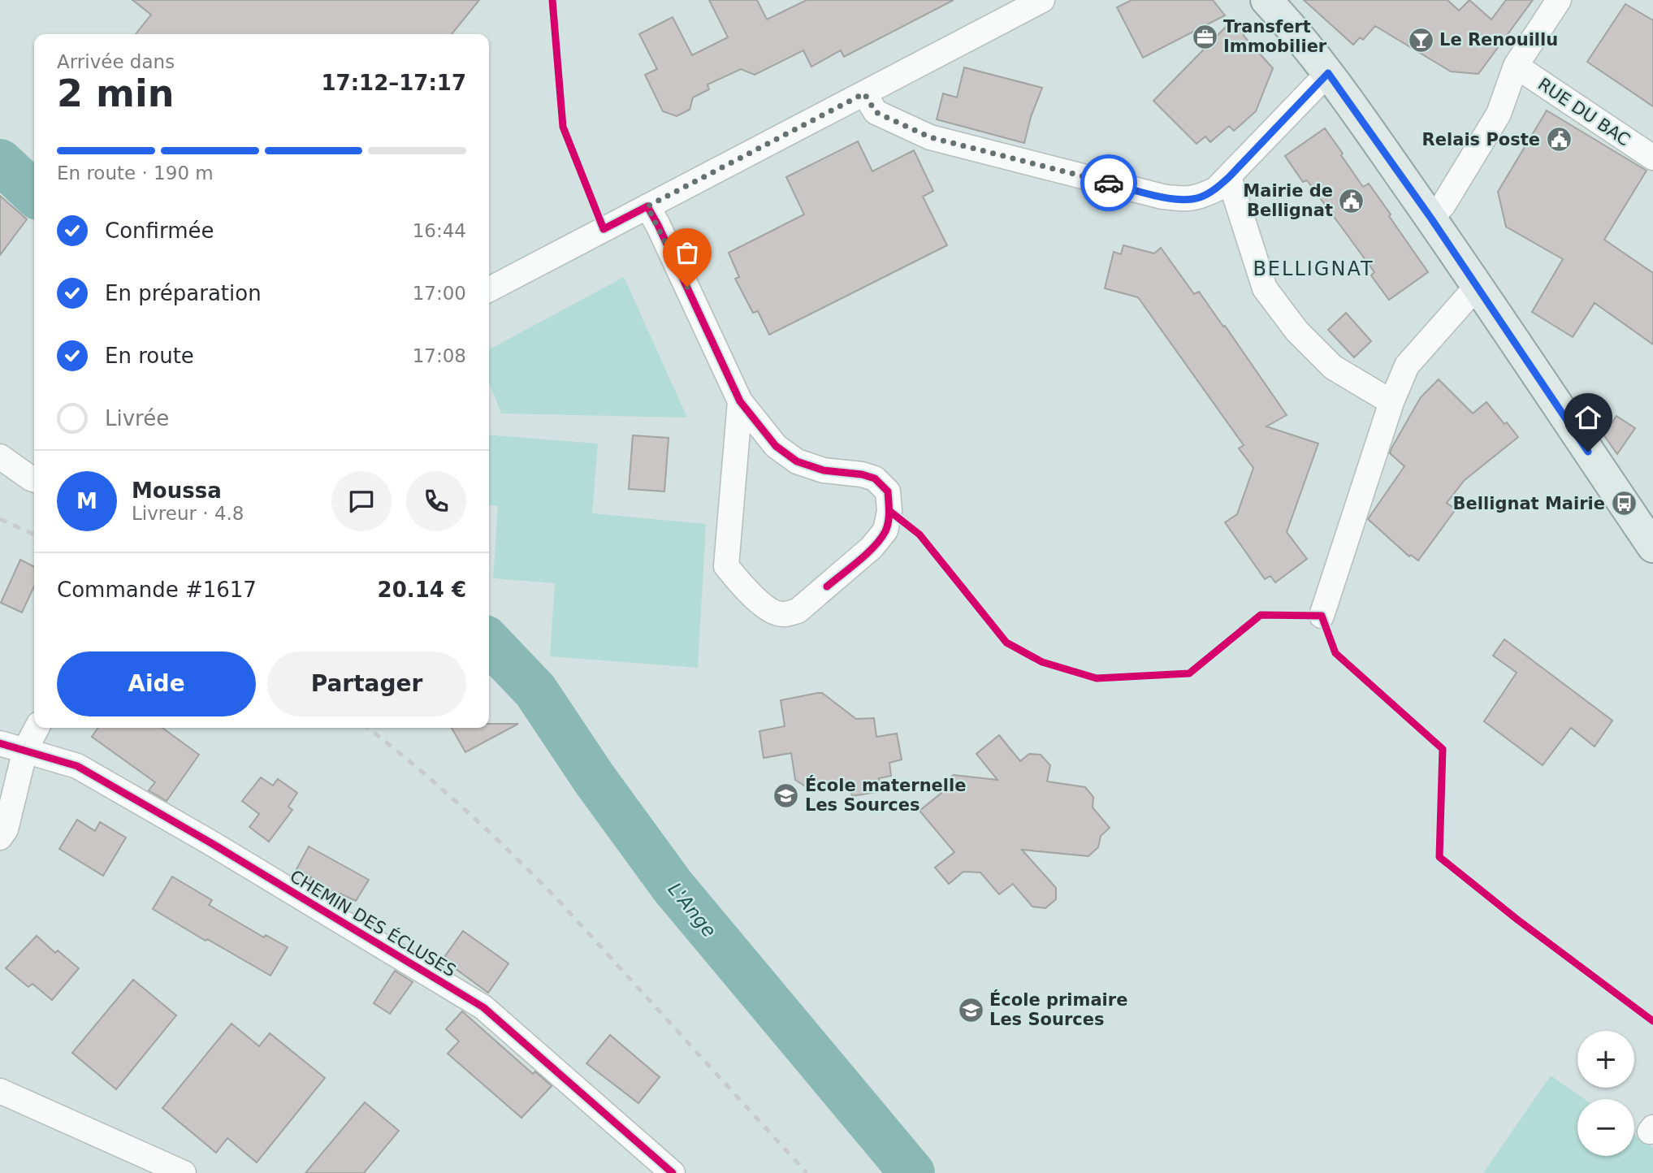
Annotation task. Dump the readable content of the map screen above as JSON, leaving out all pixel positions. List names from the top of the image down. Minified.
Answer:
{"streets":{"street":["RUE DU BAC","CHEMIN DES ÉCLUSES"]},"districts":["BELLIGNAT"],"water":["L'Ange"],"places":{"office":["Transfert Immobilier"],"bar":["Le Renouillu"],"public building":["Relais Poste","Mairie de Bellignat"],"bus stop":["Bellignat Mairie"],"school or university":["École maternelle Les Sources","École primaire Les Sources"]},"page":{"heading":["2 min","Arrivée dans","17:12–17:17"],"panel":["Moussa","Livreur · 4.8","Commande #1617","20.14 €"],"bar":"En route · 190 m","list":[["Confirmée","16:44"],["En préparation","17:00"],["En route","17:08"],"Livrée"],"round":"M","buttons":["Aide","Partager"],"map_buttons":["+","−"]}}
